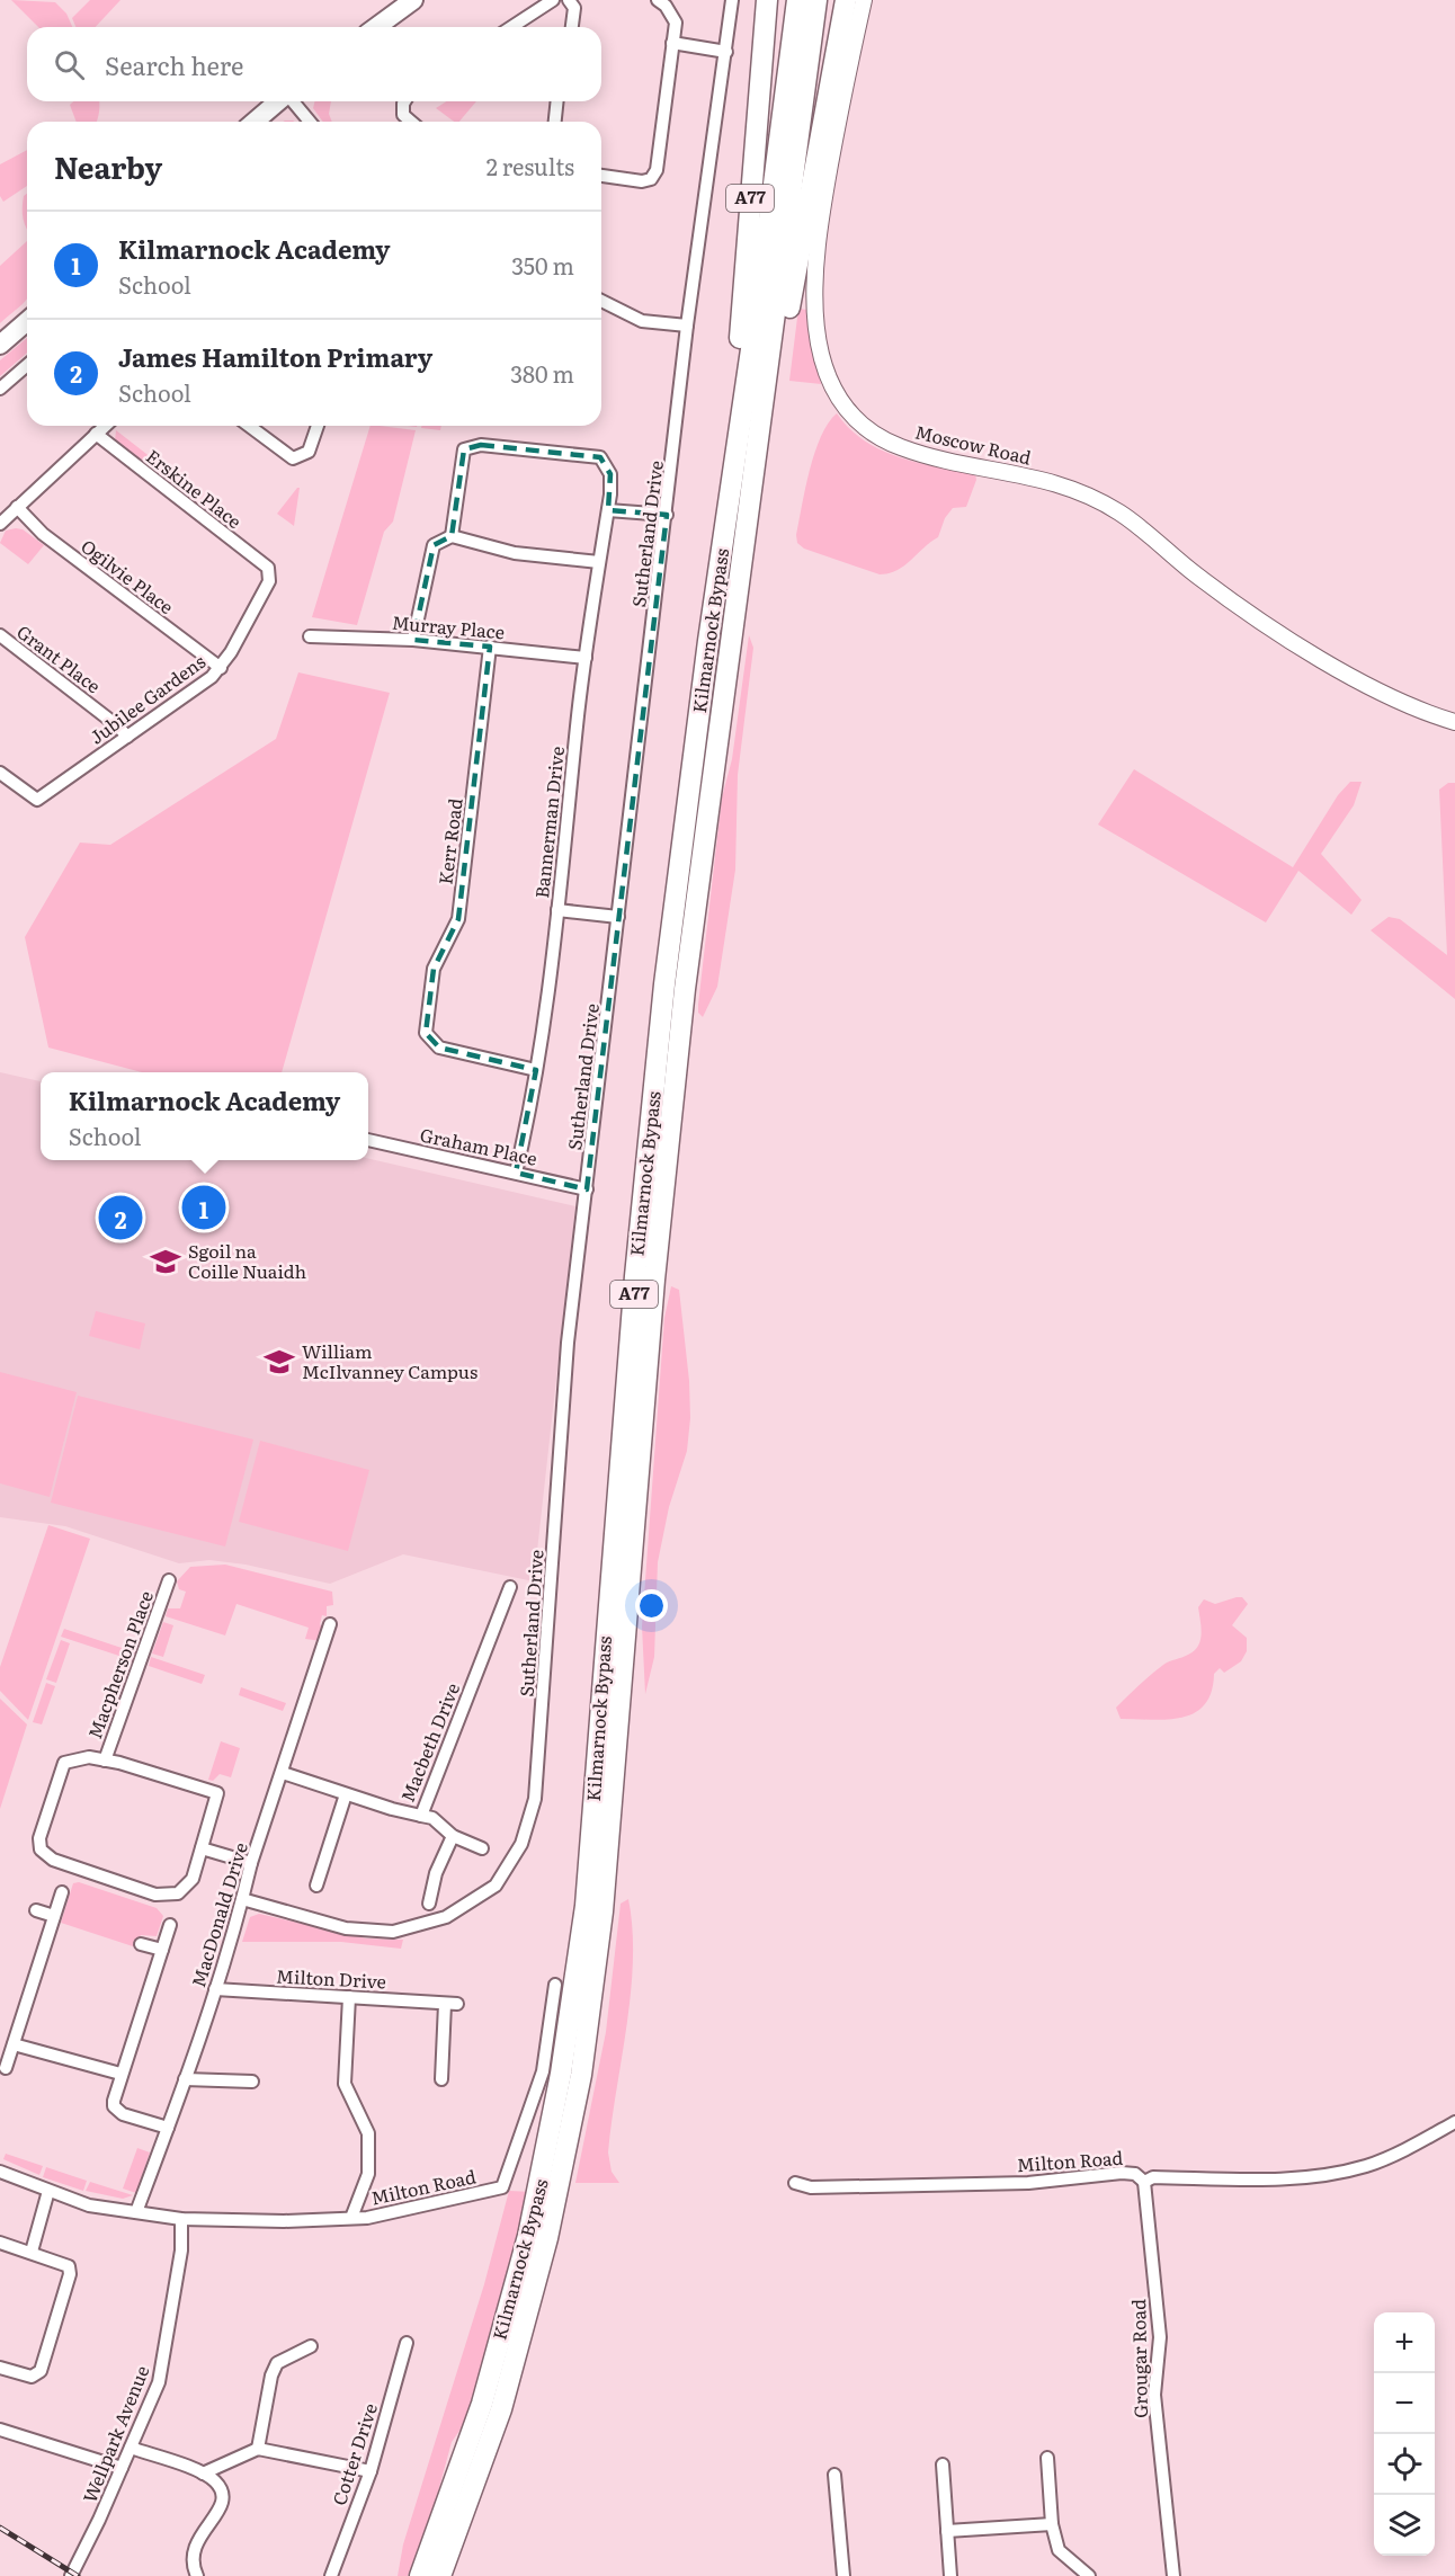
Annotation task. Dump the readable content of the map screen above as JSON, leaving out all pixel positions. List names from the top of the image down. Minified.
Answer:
{"streets":{"highway":["A77","Kilmarnock Bypass"],"street":["Moscow Road","Erskine Place","Sutherland Drive","Ogilvie Place","Murray Place","Grant Place","Jubilee Gardens","Bannerman Drive","Kerr Road","Graham Place","Macpherson Place","Macbeth Drive","MacDonald Drive","Milton Drive","Milton Road","Grougar Road","Wellpark Avenue","Cotter Drive"]},"crossings":[["A77","Kilmarnock Bypass"],["Erskine Place","Jubilee Gardens"],["Sutherland Drive","Graham Place"],["Sutherland Drive","MacDonald Drive"],["Ogilvie Place","Jubilee Gardens"],["Murray Place","Bannerman Drive"],["Murray Place","Kerr Road"],["Grant Place","Jubilee Gardens"],["Bannerman Drive","Kerr Road"],["Bannerman Drive","Graham Place"],["Macbeth Drive","MacDonald Drive"],["MacDonald Drive","Milton Drive"],["MacDonald Drive","Milton Road"],["Milton Road","Grougar Road"],["Milton Road","Wellpark Avenue"]],"places":{"school or university":["Sgoil na Coille Nuaidh","William McIlvanney Campus"]},"page":{"search":"Search here","heading":["Nearby","2 results"],"list":[{"mark":"1","name":"Kilmarnock Academy","note":"School","value":"350 m"},{"mark":"2","name":"James Hamilton Primary","note":"School","value":"380 m"}],"popup":["Kilmarnock Academy","School"],"pins":["1","2"],"map_buttons":["+","−"]}}
